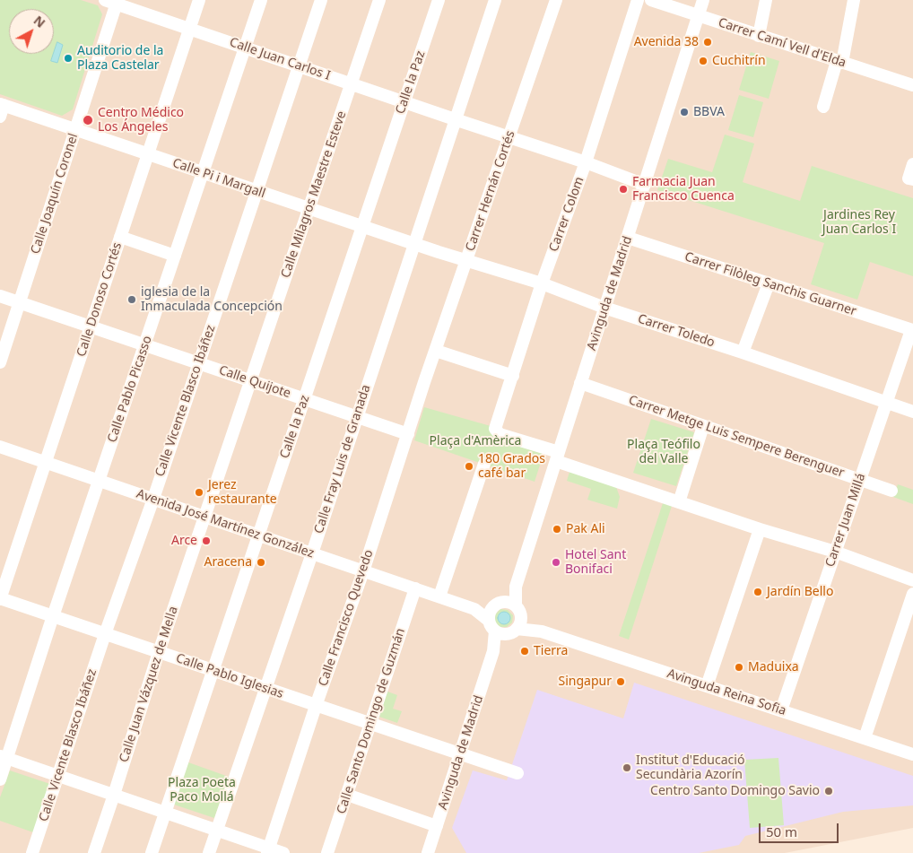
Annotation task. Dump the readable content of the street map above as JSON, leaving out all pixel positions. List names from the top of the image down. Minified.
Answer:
{"streets":{"street":["Carrer Camí Vell d'Elda","Calle Juan Carlos I","Calle la Paz","Calle Pi i Margall","Carrer Hernán Cortés","Calle Joaquín Coronel","Calle Milagros Maestre Esteve","Carrer Colom","Carrer Filòleg Sanchis Guarner","Avinguda de Madrid","Calle Donoso Cortés","Carrer Toledo","Calle Quijote","Calle Pablo Picasso","Calle Vicente Blasco Ibáñez","Carrer Metge Luis Sempere Berenguer","Calle Fray Luis de Granada","Carrer Juan Millá","Avenida José Martínez González","Calle Francisco Quevedo","Calle Pablo Iglesias","Calle Juan Vázquez de Mella","Avinguda Reina Sofia","Calle Santo Domingo de Guzmán"]},"crossings":[["Carrer Camí Vell d'Elda","Avinguda de Madrid"],["Calle Juan Carlos I","Calle la Paz"],["Calle Juan Carlos I","Carrer Hernán Cortés"],["Calle Juan Carlos I","Calle Joaquín Coronel"],["Calle Juan Carlos I","Calle Milagros Maestre Esteve"],["Calle Juan Carlos I","Carrer Colom"],["Calle Juan Carlos I","Avinguda de Madrid"],["Calle Juan Carlos I","Calle Donoso Cortés"],["Calle Juan Carlos I","Calle Pablo Picasso"],["Calle Juan Carlos I","Calle Vicente Blasco Ibáñez"],["Calle Juan Carlos I","Calle Fray Luis de Granada"],["Calle la Paz","Calle Pi i Margall"],["Calle la Paz","Calle Quijote"],["Calle la Paz","Avenida José Martínez González"],["Calle la Paz","Calle Pablo Iglesias"],["Calle Pi i Margall","Calle Joaquín Coronel"],["Calle Pi i Margall","Calle Milagros Maestre Esteve"],["Calle Pi i Margall","Calle Donoso Cortés"],["Calle Pi i Margall","Carrer Toledo"],["Calle Pi i Margall","Calle Pablo Picasso"],["Calle Pi i Margall","Calle Vicente Blasco Ibáñez"],["Calle Pi i Margall","Calle Fray Luis de Granada"],["Carrer Hernán Cortés","Carrer Toledo"],["Carrer Hernán Cortés","Calle Francisco Quevedo"],["Calle Joaquín Coronel","Calle Quijote"],["Calle Milagros Maestre Esteve","Calle Quijote"],["Calle Milagros Maestre Esteve","Avenida José Martínez González"],["Calle Milagros Maestre Esteve","Calle Juan Vázquez de Mella"],["Carrer Colom","Avinguda de Madrid"],["Carrer Colom","Carrer Toledo"],["Carrer Filòleg Sanchis Guarner","Avinguda de Madrid"],["Carrer Filòleg Sanchis Guarner","Carrer Juan Millá"],["Avinguda de Madrid","Carrer Toledo"],["Avinguda de Madrid","Carrer Metge Luis Sempere Berenguer"],["Avinguda de Madrid","Calle Pablo Iglesias"],["Avinguda de Madrid","Avinguda Reina Sofia"],["Calle Donoso Cortés","Calle Quijote"],["Calle Donoso Cortés","Avenida José Martínez González"],["Calle Donoso Cortés","Calle Pablo Iglesias"],["Carrer Toledo","Carrer Juan Millá"],["Calle Quijote","Calle Pablo Picasso"],["Calle Quijote","Calle Vicente Blasco Ibáñez"],["Calle Quijote","Calle Fray Luis de Granada"],["Calle Quijote","Calle Francisco Quevedo"],["Calle Pablo Picasso","Avenida José Martínez González"],["Calle Pablo Picasso","Calle Pablo Iglesias"],["Calle Vicente Blasco Ibáñez","Avenida José Martínez González"],["Calle Vicente Blasco Ibáñez","Calle Pablo Iglesias"],["Carrer Metge Luis Sempere Berenguer","Carrer Juan Millá"],["Calle Fray Luis de Granada","Avenida José Martínez González"],["Calle Fray Luis de Granada","Calle Pablo Iglesias"],["Carrer Juan Millá","Avinguda Reina Sofia"],["Avenida José Martínez González","Calle Francisco Quevedo"],["Avenida José Martínez González","Calle Juan Vázquez de Mella"],["Avenida José Martínez González","Calle Santo Domingo de Guzmán"],["Calle Francisco Quevedo","Calle Pablo Iglesias"],["Calle Pablo Iglesias","Calle Juan Vázquez de Mella"],["Calle Pablo Iglesias","Calle Santo Domingo de Guzmán"]],"parks":["Jardines Rey Juan Carlos I","Plaça d'Amèrica","Plaça Teófilo del Valle","Plaza Poeta Paco Mollá"],"places":["Avenida 38","Auditorio de la Plaza Castelar","Cuchitrín","BBVA","Centro Médico Los Ángeles","Farmacia Juan Francisco Cuenca","iglesia de la Inmaculada Concepción","180 Grados café bar","Jerez restaurante","Pak Ali","Arce","Aracena","Hotel Sant Bonifaci","Jardín Bello","Tierra","Maduixa","Singapur","Institut d'Educació Secundària Azorín","Centro Santo Domingo Savio"],"scale_bar":"50 m","north":"top right"}
